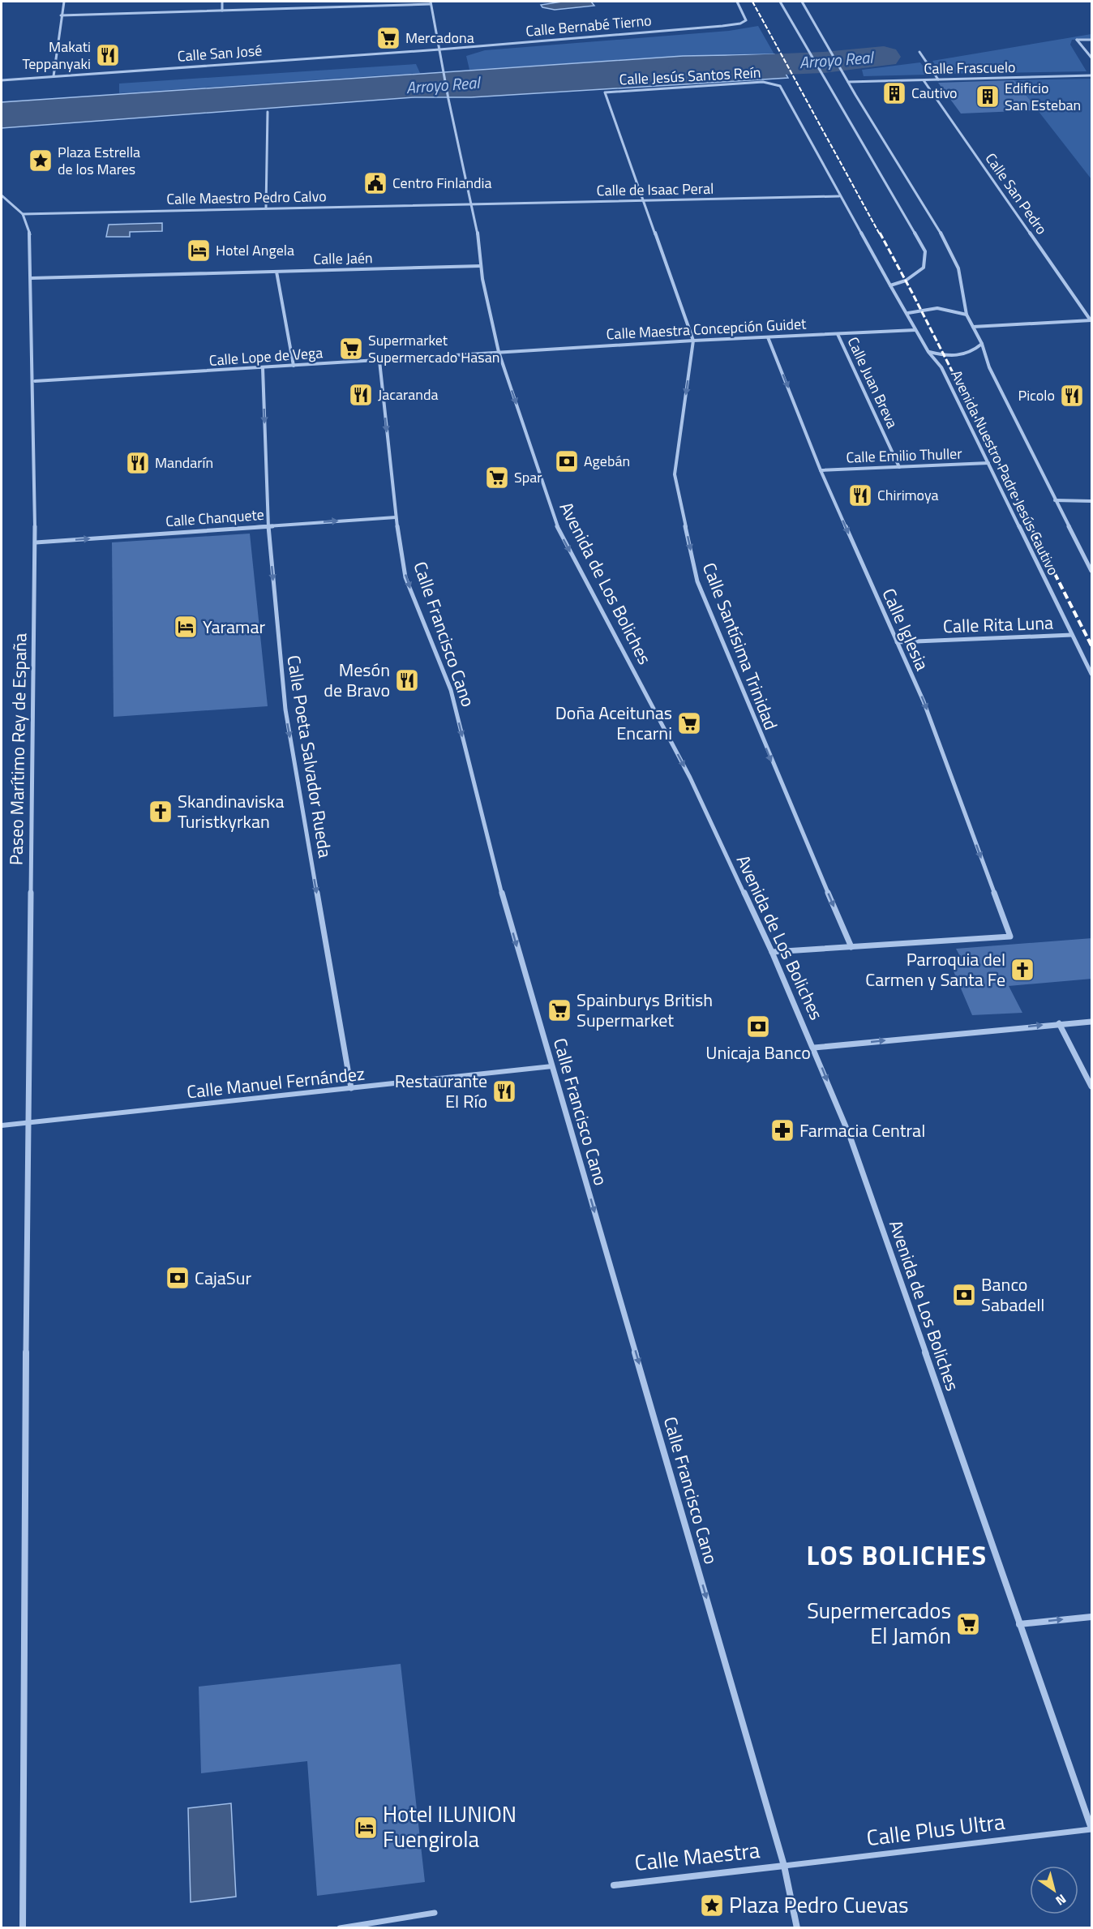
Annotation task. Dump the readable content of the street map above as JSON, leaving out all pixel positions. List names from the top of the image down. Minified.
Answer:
{"streets":{"street":["Calle Bernabé Tierno","Calle San José","Calle Frascuelo","Calle Jesús Santos Reín","Calle de Isaac Peral","Calle San Pedro","Calle Maestro Pedro Calvo","Calle Jaén","Calle Maestra Concepción Guidet","Calle Lope de Vega","Calle Juan Breva","Calle Emilio Thuller","Avenida Nuestro Padre Jesús Cautivo","Calle Chanquete","Avenida de Los Boliches","Calle Rita Luna","Calle Iglesia","Calle Francisco Cano","Calle Santísima Trinidad","Paseo Marítimo Rey de España","Calle Poeta Salvador Rueda","Calle Manuel Fernández","Calle Plus Ultra","Calle Maestra"]},"crossings":[["Calle Bernabé Tierno","Calle San José"],["Calle Bernabé Tierno","Avenida de Los Boliches"],["Calle San José","Avenida de Los Boliches"],["Calle Frascuelo","Calle San Pedro"],["Calle Frascuelo","Avenida Nuestro Padre Jesús Cautivo"],["Calle Jesús Santos Reín","Calle de Isaac Peral"],["Calle Jesús Santos Reín","Avenida Nuestro Padre Jesús Cautivo"],["Calle de Isaac Peral","Calle Maestro Pedro Calvo"],["Calle de Isaac Peral","Avenida Nuestro Padre Jesús Cautivo"],["Calle de Isaac Peral","Avenida de Los Boliches"],["Calle Maestro Pedro Calvo","Avenida de Los Boliches"],["Calle Maestro Pedro Calvo","Paseo Marítimo Rey de España"],["Calle Jaén","Avenida de Los Boliches"],["Calle Jaén","Paseo Marítimo Rey de España"],["Calle Maestra Concepción Guidet","Calle Lope de Vega"],["Calle Maestra Concepción Guidet","Calle Juan Breva"],["Calle Maestra Concepción Guidet","Avenida Nuestro Padre Jesús Cautivo"],["Calle Maestra Concepción Guidet","Avenida de Los Boliches"],["Calle Maestra Concepción Guidet","Calle Iglesia"],["Calle Maestra Concepción Guidet","Calle Santísima Trinidad"],["Calle Lope de Vega","Avenida de Los Boliches"],["Calle Lope de Vega","Calle Francisco Cano"],["Calle Lope de Vega","Paseo Marítimo Rey de España"],["Calle Lope de Vega","Calle Poeta Salvador Rueda"],["Calle Juan Breva","Calle Emilio Thuller"],["Calle Emilio Thuller","Avenida Nuestro Padre Jesús Cautivo"],["Calle Emilio Thuller","Calle Iglesia"],["Avenida Nuestro Padre Jesús Cautivo","Calle Rita Luna"],["Calle Chanquete","Calle Francisco Cano"],["Calle Chanquete","Paseo Marítimo Rey de España"],["Calle Chanquete","Calle Poeta Salvador Rueda"],["Avenida de Los Boliches","Calle Plus Ultra"],["Calle Rita Luna","Calle Iglesia"],["Calle Iglesia","Calle Santísima Trinidad"],["Calle Francisco Cano","Calle Manuel Fernández"],["Calle Francisco Cano","Calle Plus Ultra"],["Calle Francisco Cano","Calle Maestra"],["Paseo Marítimo Rey de España","Calle Manuel Fernández"],["Calle Poeta Salvador Rueda","Calle Manuel Fernández"],["Calle Plus Ultra","Calle Maestra"]],"one_way":["Calle Chanquete","Avenida de Los Boliches","Calle Francisco Cano","Calle Santísima Trinidad","Calle Poeta Salvador Rueda"],"districts":["LOS BOLICHES"],"water":["Arroyo Real"],"places":{"supermarket":["Mercadona","Supermarket Supermercado Hasan","Spar","Doña Aceitunas Encarni","Spainburys British Supermarket","Supermercados El Jamón"],"restaurant":["Makati Teppanyaki","Jacaranda","Picolo","Mandarín","Chirimoya","Mesón de Bravo","Restaurante El Río"],"building":["Cautivo","Edificio San Esteban"],"place":["Plaza Estrella de los Mares","Plaza Pedro Cuevas"],"public building":["Centro Finlandia"],"hotel":["Hotel Angela","Yaramar","Hotel ILUNION Fuengirola"],"bank":["Agebán","Unicaja Banco","CajaSur","Banco Sabadell"],"church":["Skandinaviska Turistkyrkan","Parroquia del Carmen y Santa Fe"],"pharmacy":["Farmacia Central"]},"north":"bottom right"}
